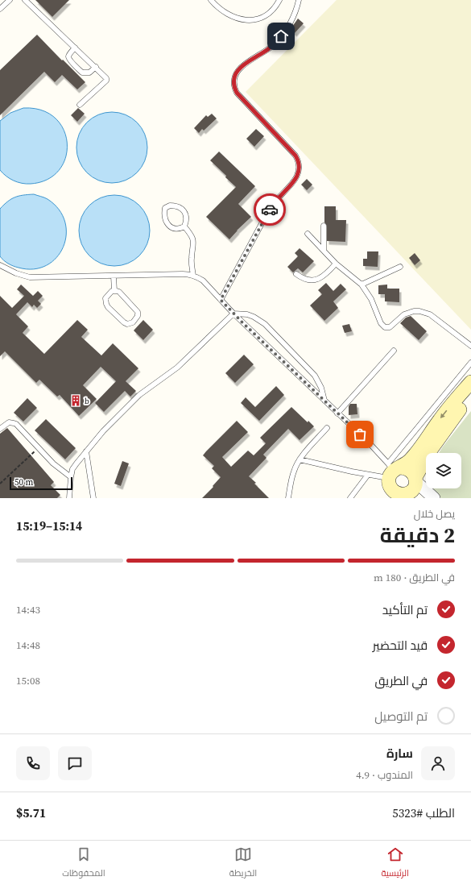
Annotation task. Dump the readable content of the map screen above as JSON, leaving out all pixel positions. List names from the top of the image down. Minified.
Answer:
{"places":{"building":["b"]},"scale_bar":"50 m","page":{"scale":"50 m","heading":["2 دقيقة","يصل خلال","15:14–15:19"],"panel":["سارة","المندوب · 4.9","الطلب #5323","$5.71"],"bar":"في الطريق · 180 m","list":[["تم التأكيد","14:43"],["قيد التحضير","14:48"],["في الطريق","15:08"],"تم التوصيل"],"tabs":["الرئيسية","الخريطة","المحفوظات"]}}
